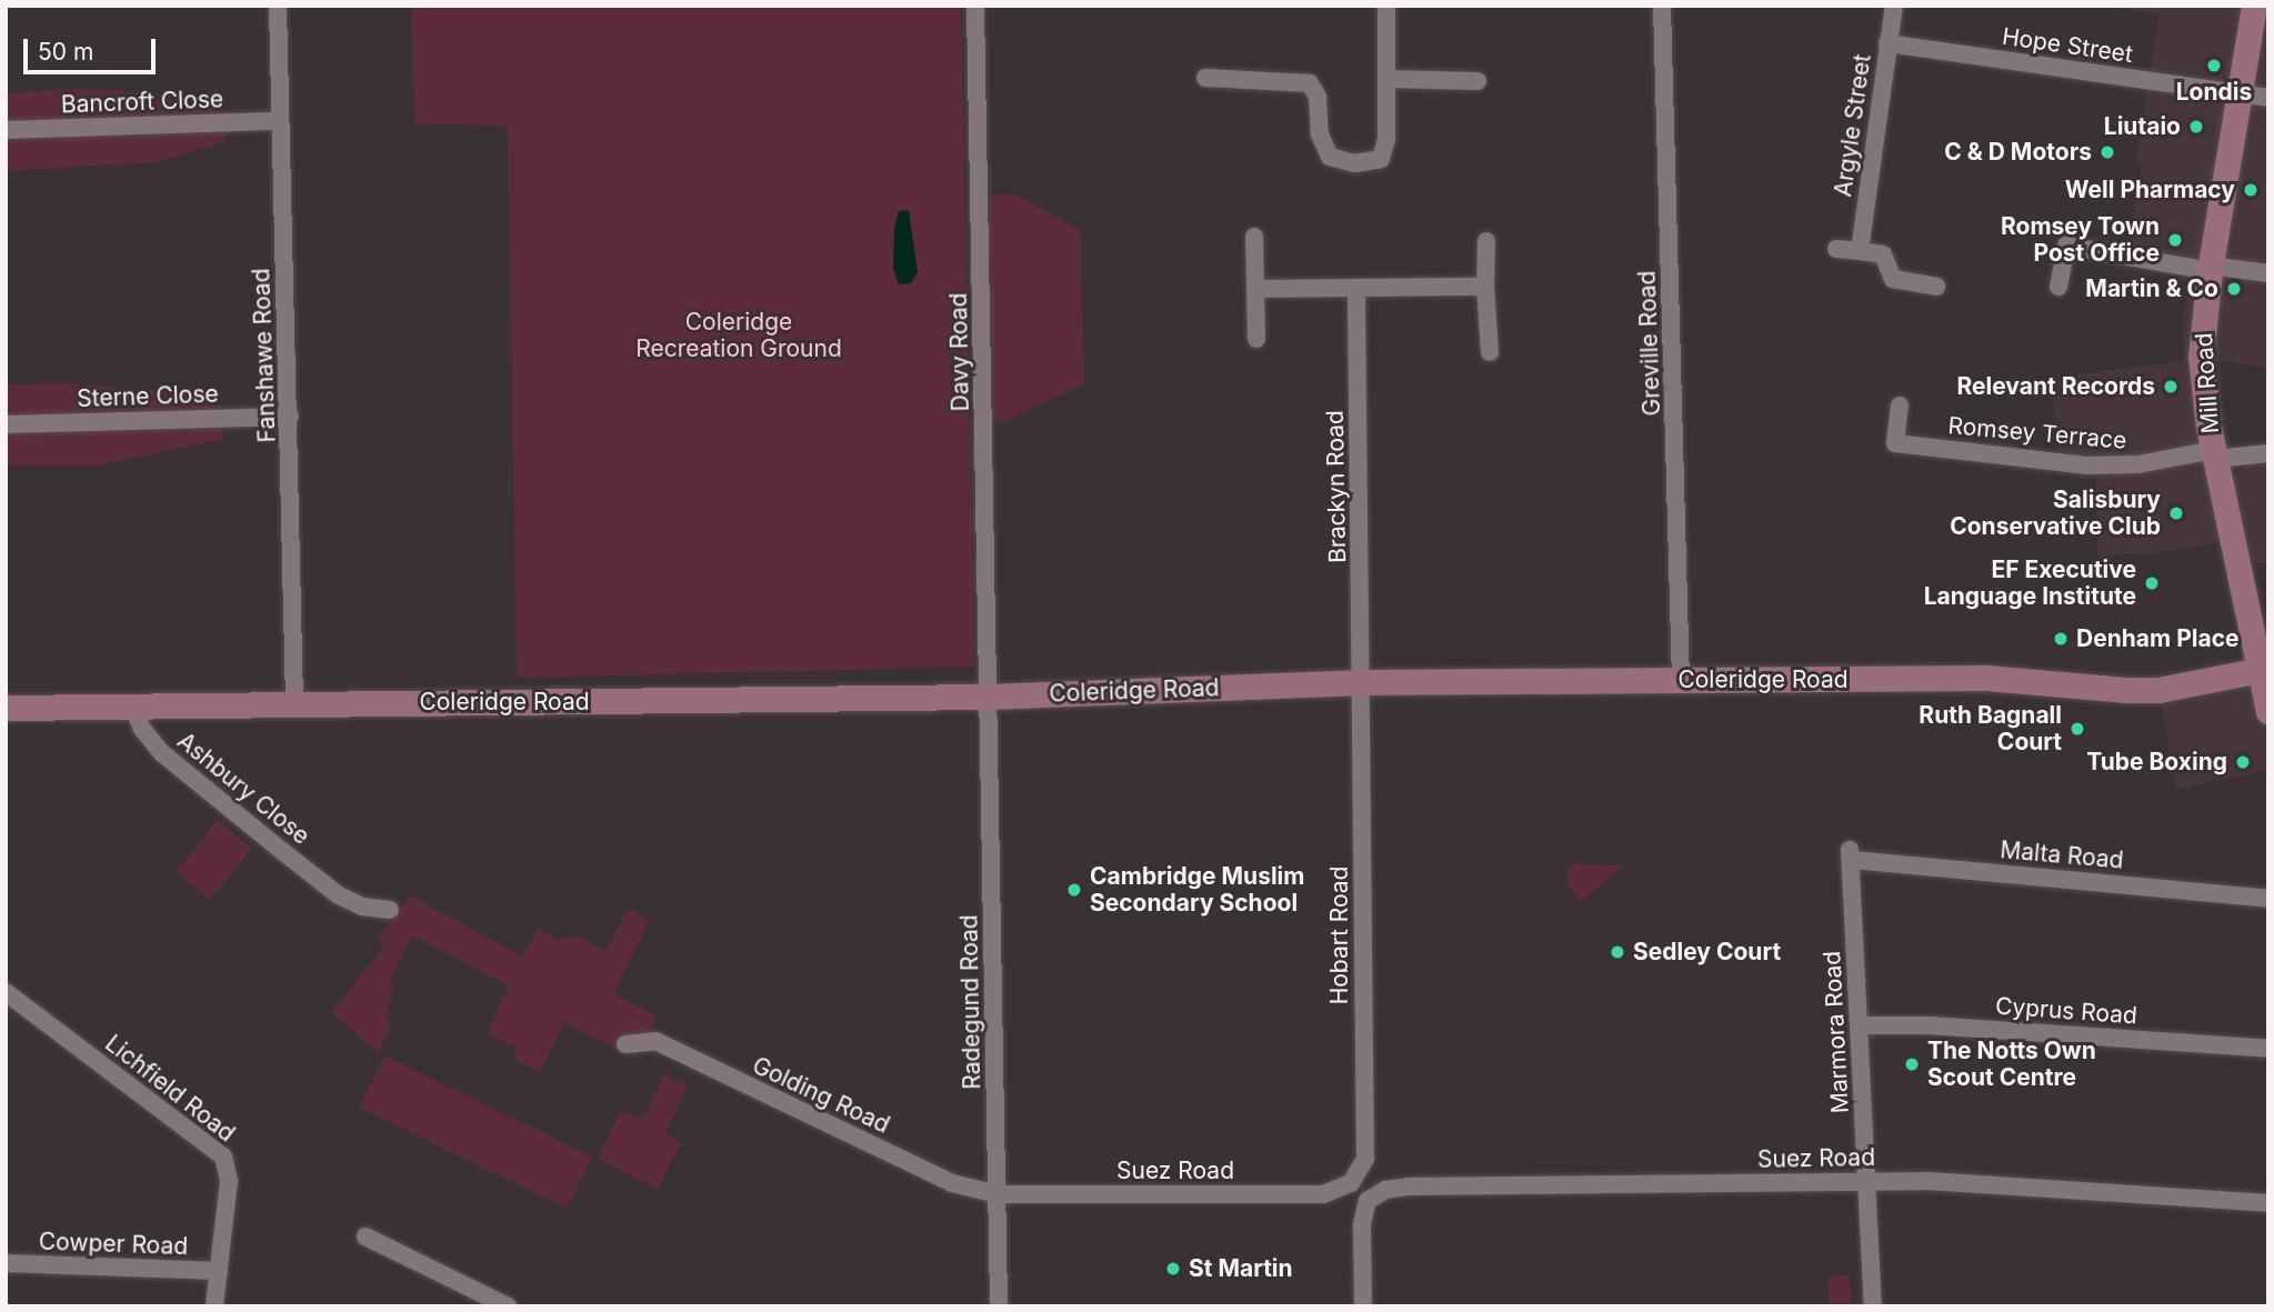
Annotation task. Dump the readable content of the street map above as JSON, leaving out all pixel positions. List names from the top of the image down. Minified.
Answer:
{"streets":{"street":["Hope Street","Bancroft Close","Argyle Street","Greville Road","Davy Road","Fanshawe Road","Mill Road","Sterne Close","Romsey Terrace","Brackyn Road","Coleridge Road","Ashbury Close","Malta Road","Hobart Road","Radegund Road","Cyprus Road","Marmora Road","Lichfield Road","Golding Road","Suez Road","Cowper Road"]},"crossings":[["Hope Street","Argyle Street"],["Hope Street","Mill Road"],["Bancroft Close","Fanshawe Road"],["Greville Road","Coleridge Road"],["Davy Road","Coleridge Road"],["Davy Road","Radegund Road"],["Fanshawe Road","Sterne Close"],["Fanshawe Road","Coleridge Road"],["Mill Road","Romsey Terrace"],["Mill Road","Coleridge Road"],["Brackyn Road","Coleridge Road"],["Brackyn Road","Hobart Road"],["Coleridge Road","Ashbury Close"],["Coleridge Road","Hobart Road"],["Coleridge Road","Radegund Road"],["Malta Road","Marmora Road"],["Hobart Road","Suez Road"],["Radegund Road","Golding Road"],["Radegund Road","Suez Road"],["Cyprus Road","Marmora Road"],["Marmora Road","Suez Road"],["Lichfield Road","Cowper Road"],["Golding Road","Suez Road"]],"parks":["Coleridge Recreation Ground"],"places":["Londis","Liutaio","C & D Motors","Well Pharmacy","Romsey Town Post Office","Martin & Co","Relevant Records","Salisbury Conservative Club","EF Executive Language Institute","Denham Place","Ruth Bagnall Court","Tube Boxing","Cambridge Muslim Secondary School","Sedley Court","The Notts Own Scout Centre","St Martin"],"scale_bar":"50 m"}
